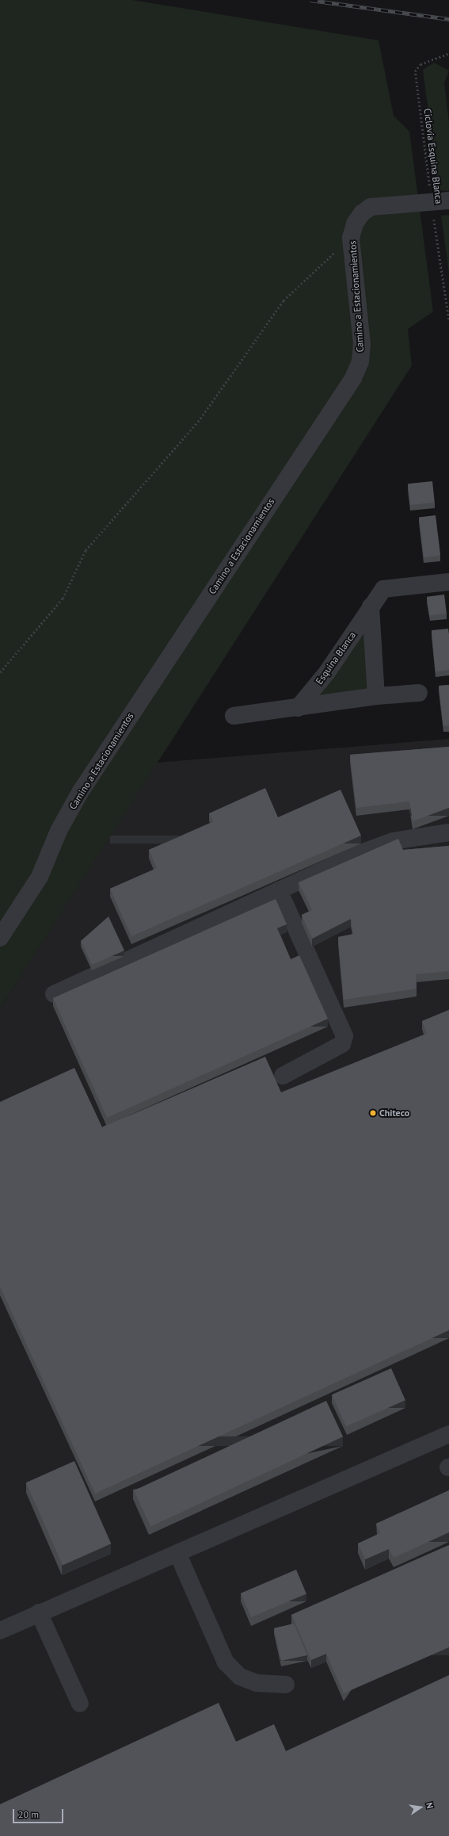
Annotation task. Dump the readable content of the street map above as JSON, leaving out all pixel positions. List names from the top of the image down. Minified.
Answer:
{"streets":{"street":["Camino a Estacionamientos","Esquina Blanca"],"path":["Ciclovía Esquina Blanca"]},"crossings":[["Ciclovía Esquina Blanca","Camino a Estacionamientos"]],"places":["Chiteco"],"scale_bar":"20 m","north":"right"}
